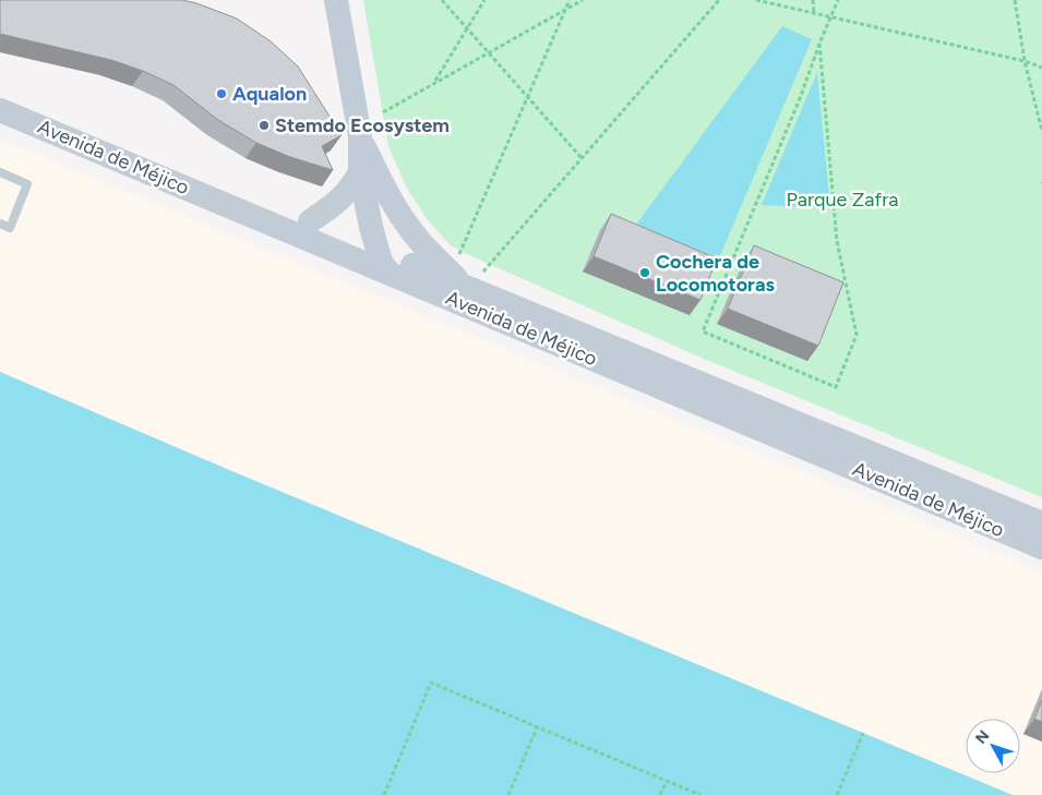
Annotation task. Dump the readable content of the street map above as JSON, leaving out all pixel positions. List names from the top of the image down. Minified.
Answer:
{"streets":{"street":["Avenida de Méjico"]},"parks":["Parque Zafra"],"places":["Aqualon","Stemdo Ecosystem","Cochera de Locomotoras"],"north":"top left"}
